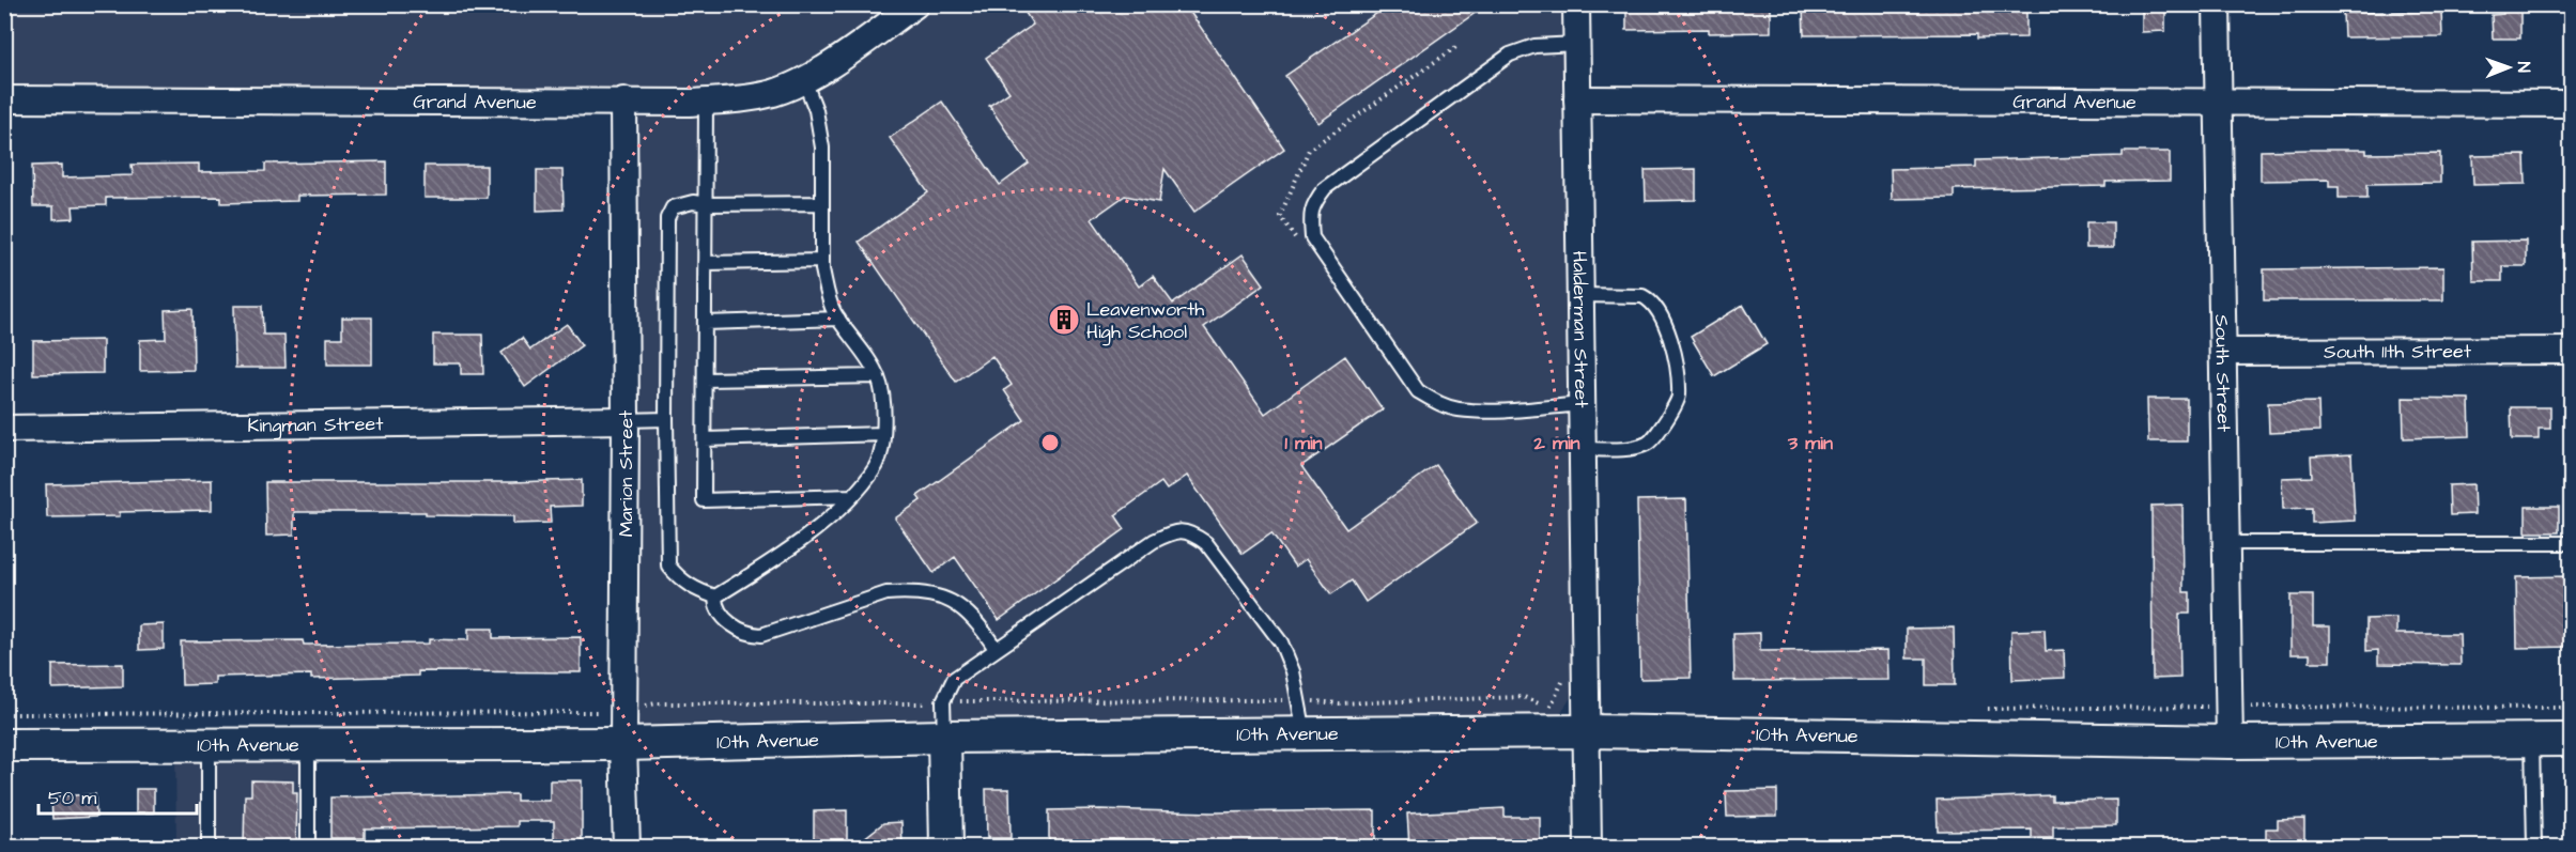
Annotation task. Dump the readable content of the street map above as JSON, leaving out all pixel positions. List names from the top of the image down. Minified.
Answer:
{"streets":{"street":["Grand Avenue","Halderman Street","South 11th Street","South Street","Kingman Street","Marion Street","10th Avenue"]},"crossings":[["Grand Avenue","Halderman Street"],["Grand Avenue","South Street"],["Grand Avenue","Marion Street"],["Halderman Street","10th Avenue"],["South 11th Street","South Street"],["South Street","10th Avenue"],["Kingman Street","Marion Street"],["Marion Street","10th Avenue"]],"places":{"building":["Leavenworth High School"]},"scale_bar":"50 m","north":"right","rings":["1 min","2 min","3 min"]}
